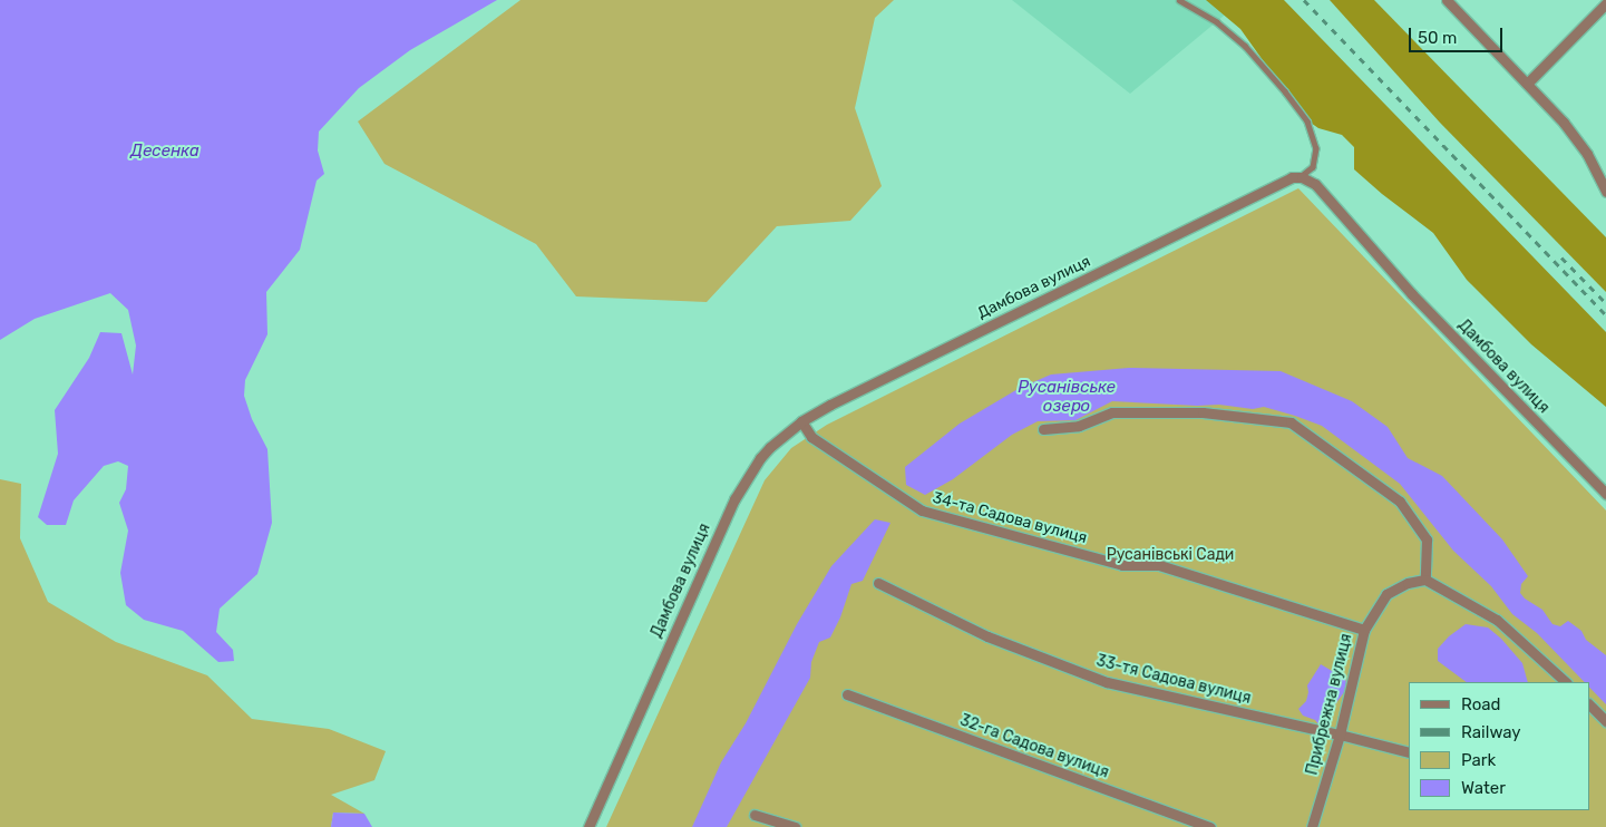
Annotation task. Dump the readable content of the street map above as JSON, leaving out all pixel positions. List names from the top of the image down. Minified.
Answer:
{"streets":{"street":["Дамбова вулиця","34-та Садова вулиця","33-тя Садова вулиця","Прибрежна вулиця","32-га Садова вулиця"]},"crossings":[["Дамбова вулиця","34-та Садова вулиця"],["34-та Садова вулиця","Прибрежна вулиця"],["33-тя Садова вулиця","Прибрежна вулиця"]],"water":["Десенка","Русанівське озеро"],"parks":["Русанівські Сади"],"legend":["Road","Railway","Park","Water"],"scale_bar":"50 m"}
